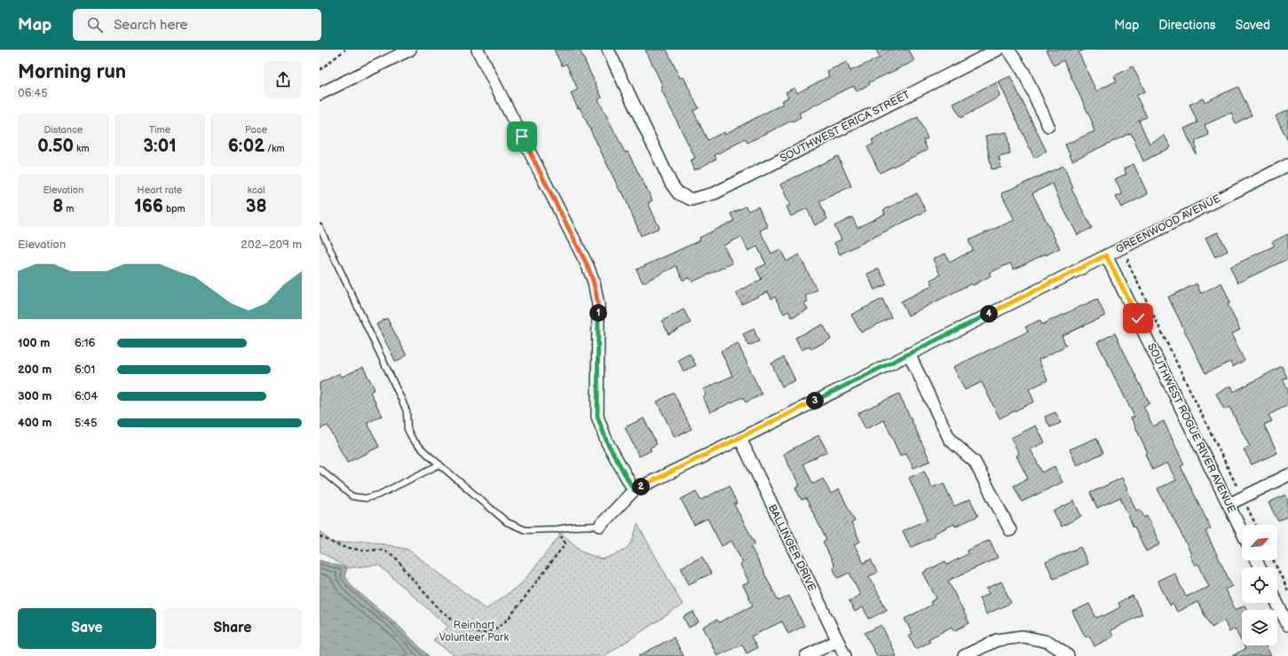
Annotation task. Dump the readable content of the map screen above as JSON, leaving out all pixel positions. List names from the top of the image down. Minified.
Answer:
{"streets":{"street":["SOUTHWEST ERICA STREET","GREENWOOD AVENUE","SOUTHWEST ROGUE RIVER AVENUE","BALLINGER DRIVE"]},"crossings":[["GREENWOOD AVENUE","SOUTHWEST ROGUE RIVER AVENUE"],["GREENWOOD AVENUE","BALLINGER DRIVE"]],"parks":["Reinhart Volunteer Park"],"north":"top right","page":{"header":"Map","search":"Search here","nav":["Map","Directions","Saved"],"heading":["Morning run","06:45"],"stats":[["Distance","0.50 km"],["Time","3:01"],["Pace","6:02 /km"],["Elevation","8 m"],["Heart rate","166 bpm"],["kcal","38"]],"chart":["Elevation","202–209 m"],"pins":["1","4","3","2"],"list":[{"name":"100 m","note":"6:16"},{"name":"200 m","note":"6:01"},{"name":"300 m","note":"6:04"},{"name":"400 m","note":"5:45"}],"buttons":["Save","Share"]}}
